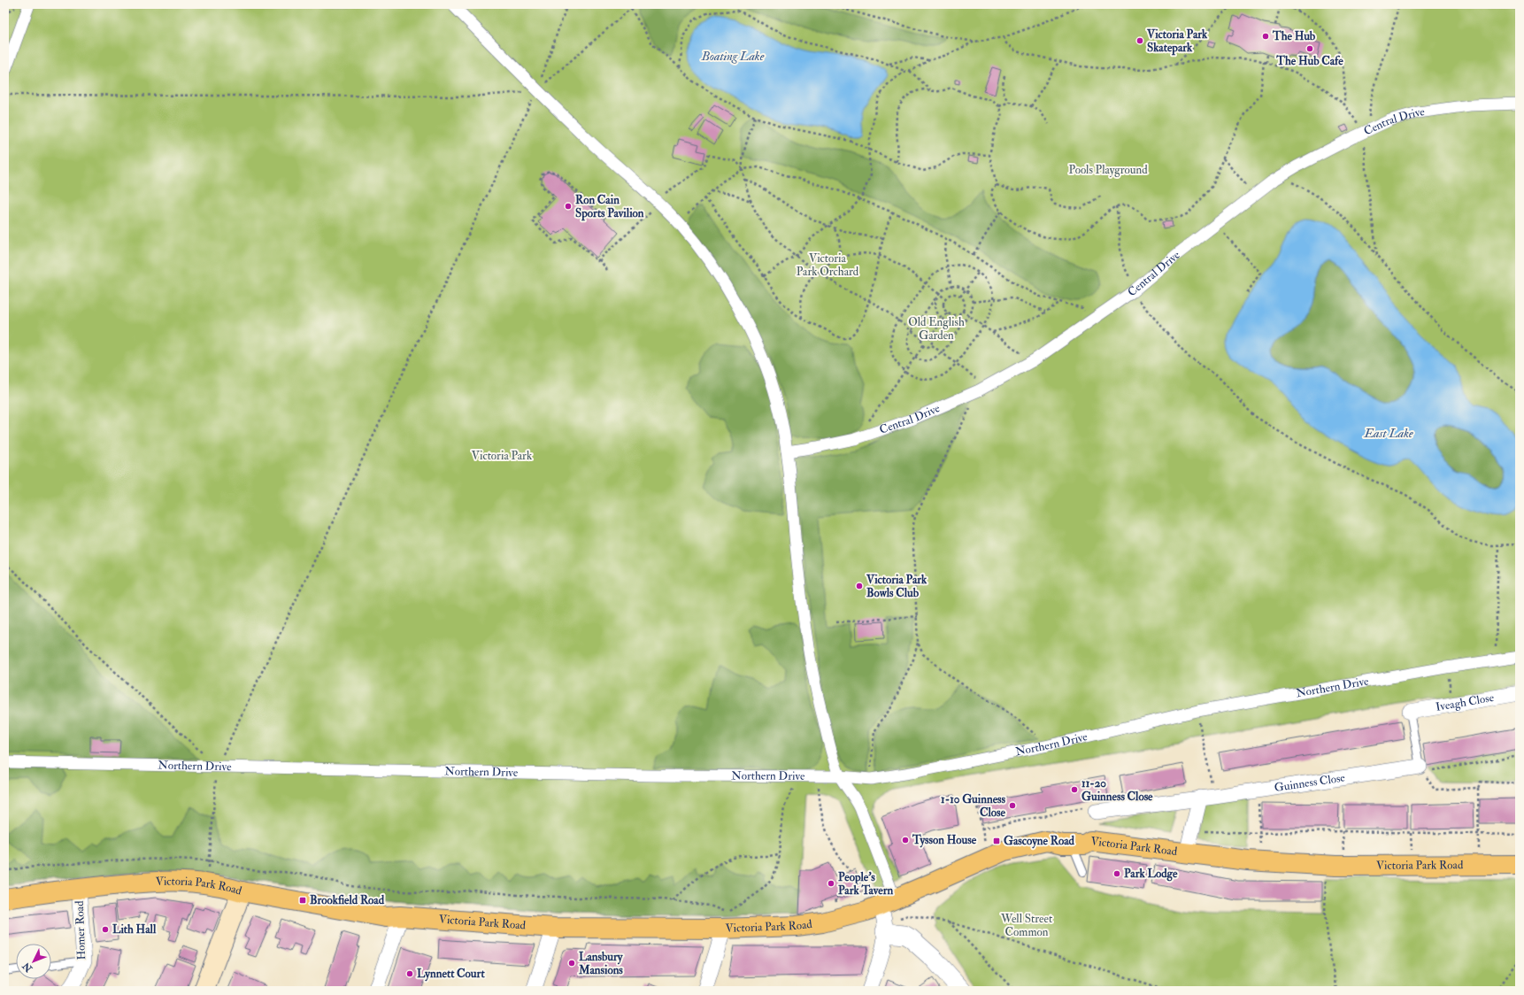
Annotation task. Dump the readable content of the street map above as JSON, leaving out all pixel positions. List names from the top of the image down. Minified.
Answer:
{"streets":{"main road":["Victoria Park Road"],"street":["Central Drive","Northern Drive","Iveagh Close","Guinness Close","Homer Road"]},"crossings":[["Victoria Park Road","Homer Road"]],"water":["Boating Lake","East Lake"],"parks":["Pools Playground","Victoria Park Orchard","Old English Garden","Victoria Park","Well Street Common"],"places":{"other":["The Hub","Victoria Park Skatepark","The Hub Cafe","Ron Cain Sports Pavilion","Victoria Park Bowls Club","11-20 Guinness Close","1-10 Guinness Close","Tysson House","Park Lodge","People's Park Tavern","Lith Hall","Lansbury Mansions","Lynnett Court"],"transit":["Gascoyne Road","Brookfield Road"]},"north":"bottom left"}
